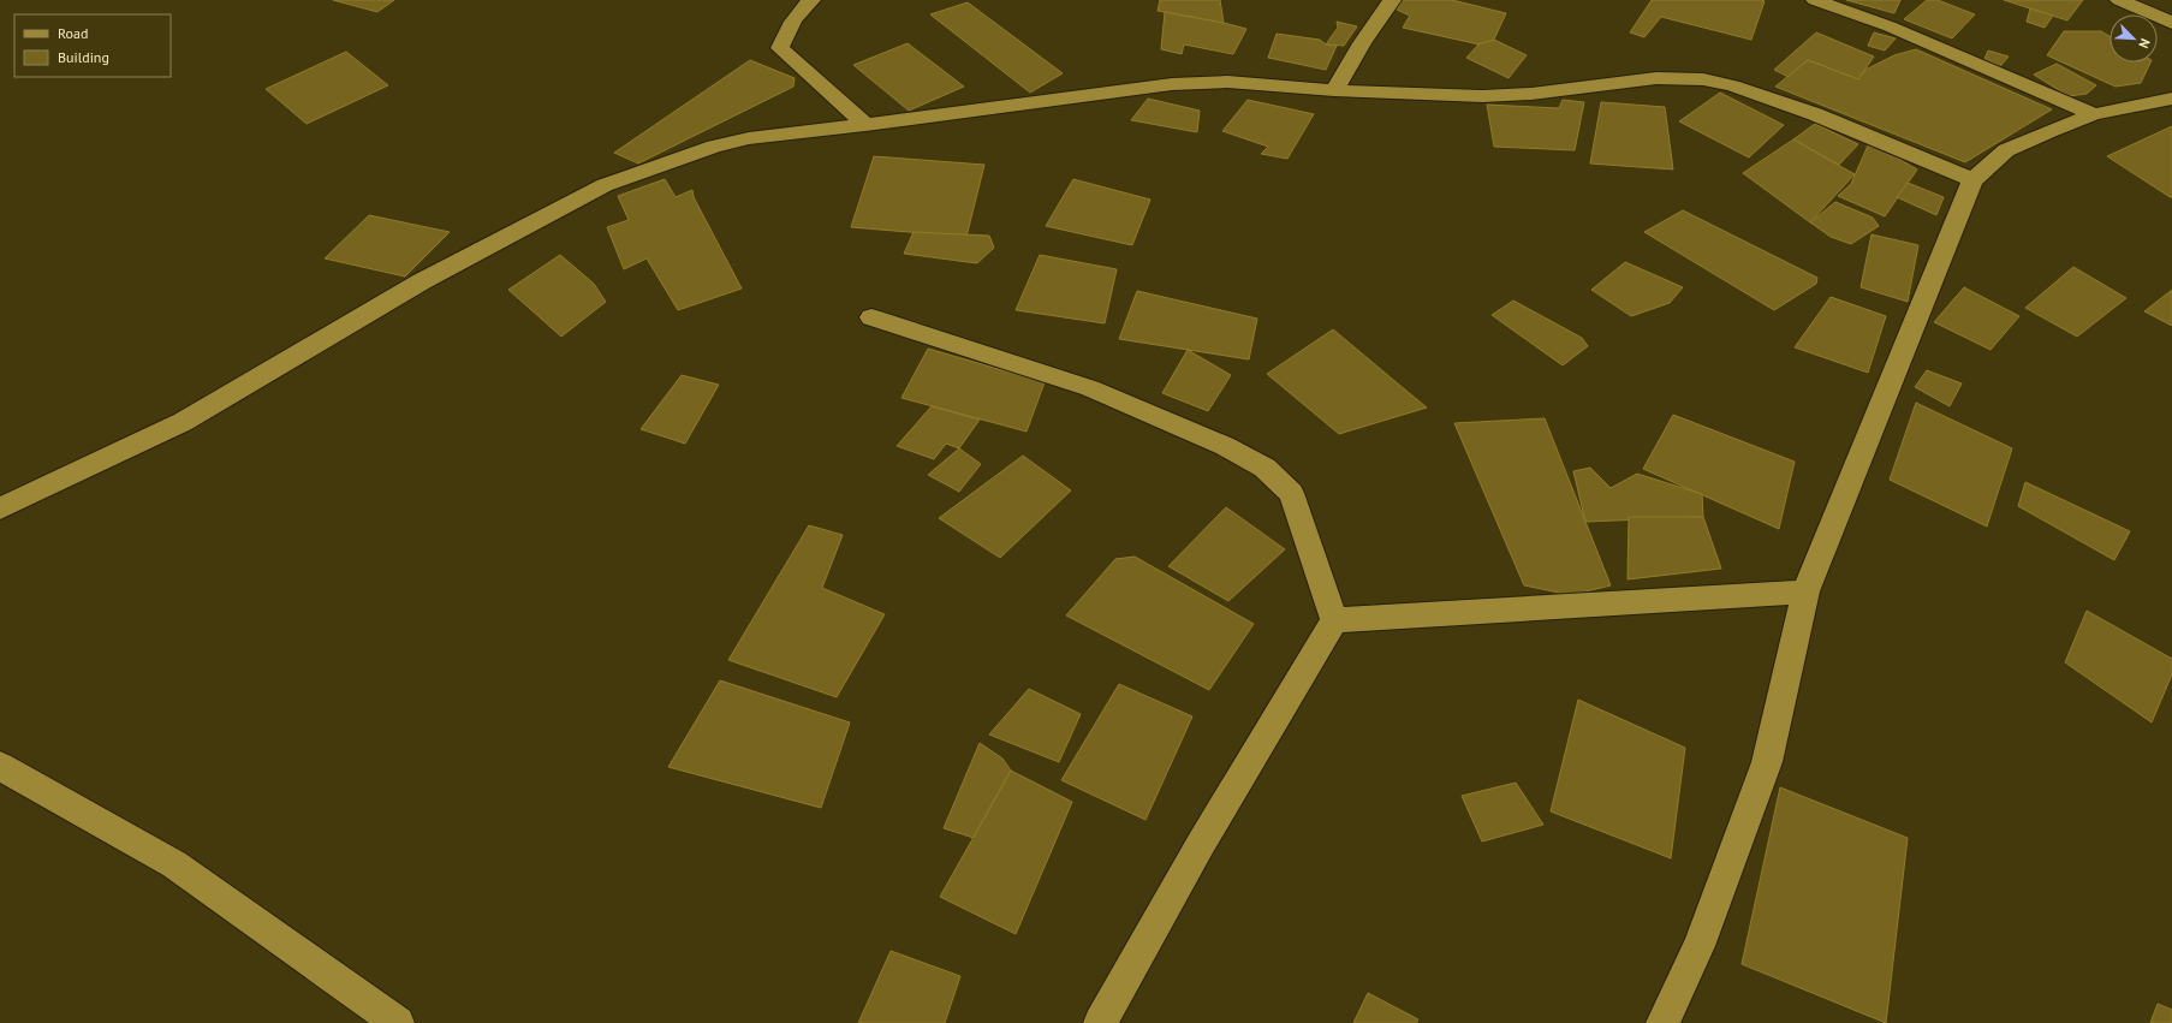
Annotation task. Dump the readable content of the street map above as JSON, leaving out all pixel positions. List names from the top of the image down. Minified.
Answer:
{"legend":["Road","Building"],"north":"bottom right"}
